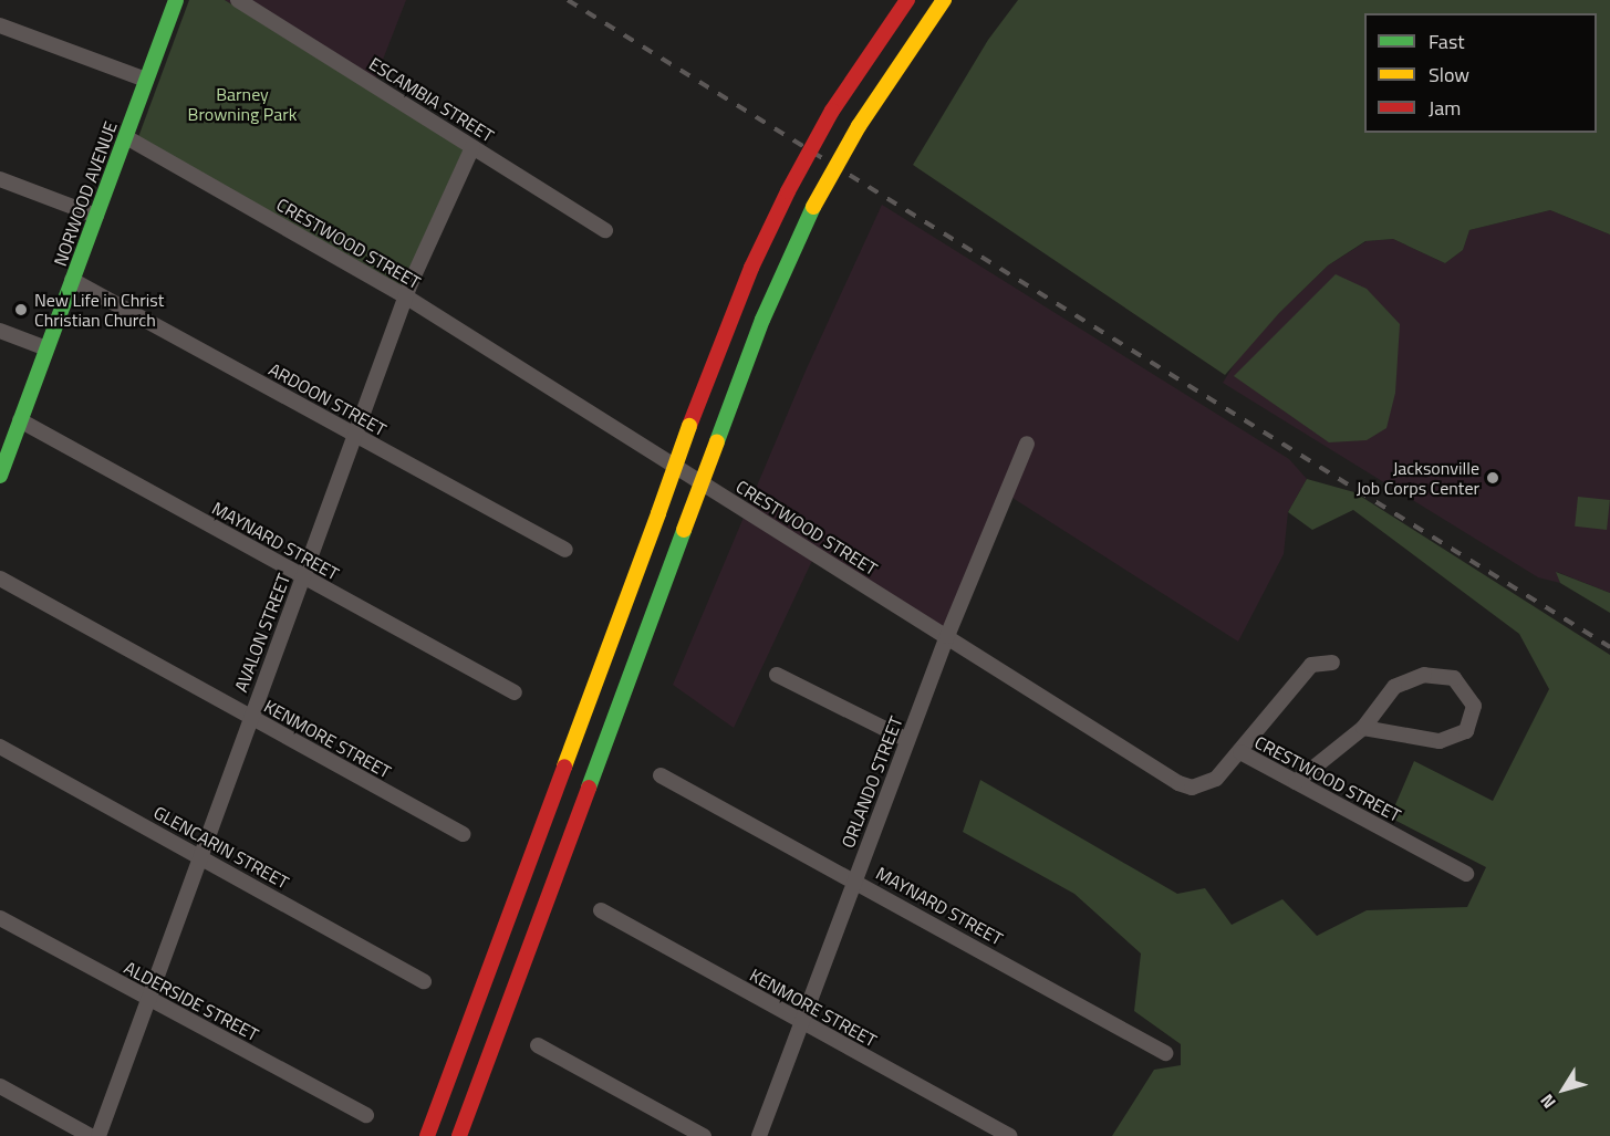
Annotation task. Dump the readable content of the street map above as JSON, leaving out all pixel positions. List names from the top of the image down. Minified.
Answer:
{"streets":{"main road":["NORWOOD AVENUE"],"street":["ESCAMBIA STREET","CRESTWOOD STREET","ARDOON STREET","MAYNARD STREET","AVALON STREET","KENMORE STREET","ORLANDO STREET","GLENCARIN STREET","ALDERSIDE STREET"]},"crossings":[["ESCAMBIA STREET","AVALON STREET"],["NORWOOD AVENUE","CRESTWOOD STREET"],["NORWOOD AVENUE","ARDOON STREET"],["NORWOOD AVENUE","MAYNARD STREET"],["CRESTWOOD STREET","AVALON STREET"],["CRESTWOOD STREET","ORLANDO STREET"],["ARDOON STREET","AVALON STREET"],["MAYNARD STREET","AVALON STREET"],["MAYNARD STREET","ORLANDO STREET"],["AVALON STREET","KENMORE STREET"],["AVALON STREET","GLENCARIN STREET"],["AVALON STREET","ALDERSIDE STREET"],["KENMORE STREET","ORLANDO STREET"]],"parks":["Barney Browning Park"],"places":["New Life in Christ Christian Church","Jacksonville Job Corps Center"],"legend":["Fast","Slow","Jam"],"north":"bottom left"}
